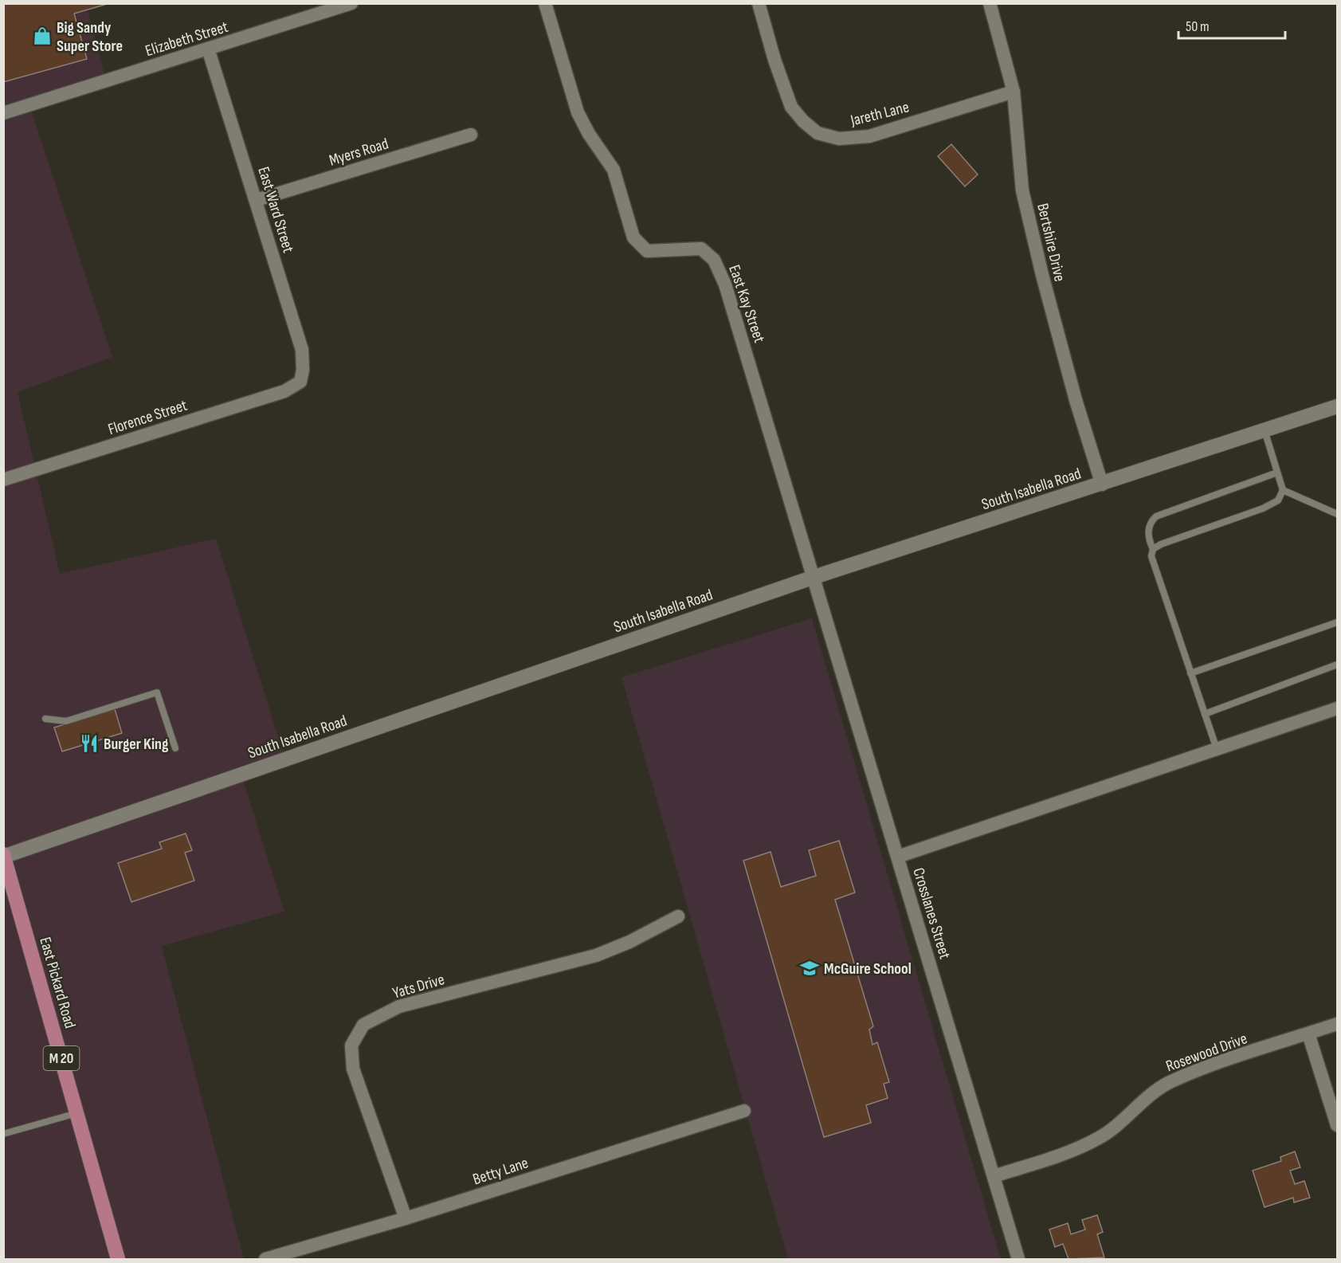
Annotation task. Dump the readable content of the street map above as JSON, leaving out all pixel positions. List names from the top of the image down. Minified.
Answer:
{"streets":{"main road":["South Isabella Road","East Pickard Road","M 20"],"street":["Elizabeth Street","Jareth Lane","Myers Road","East Ward Street","Bertshire Drive","East Kay Street","Florence Street","Crosslanes Street","Yats Drive","Rosewood Drive","Betty Lane"]},"crossings":[["Elizabeth Street","East Ward Street"],["Jareth Lane","Bertshire Drive"],["Myers Road","East Ward Street"],["East Ward Street","Florence Street"],["Bertshire Drive","South Isabella Road"],["East Kay Street","South Isabella Road"],["East Kay Street","Crosslanes Street"],["South Isabella Road","Crosslanes Street"],["South Isabella Road","East Pickard Road"],["Crosslanes Street","Rosewood Drive"],["Yats Drive","Betty Lane"]],"places":{"shop":["Big Sandy Super Store"],"restaurant":["Burger King"],"school or university":["McGuire School"]},"scale_bar":"50 m"}
